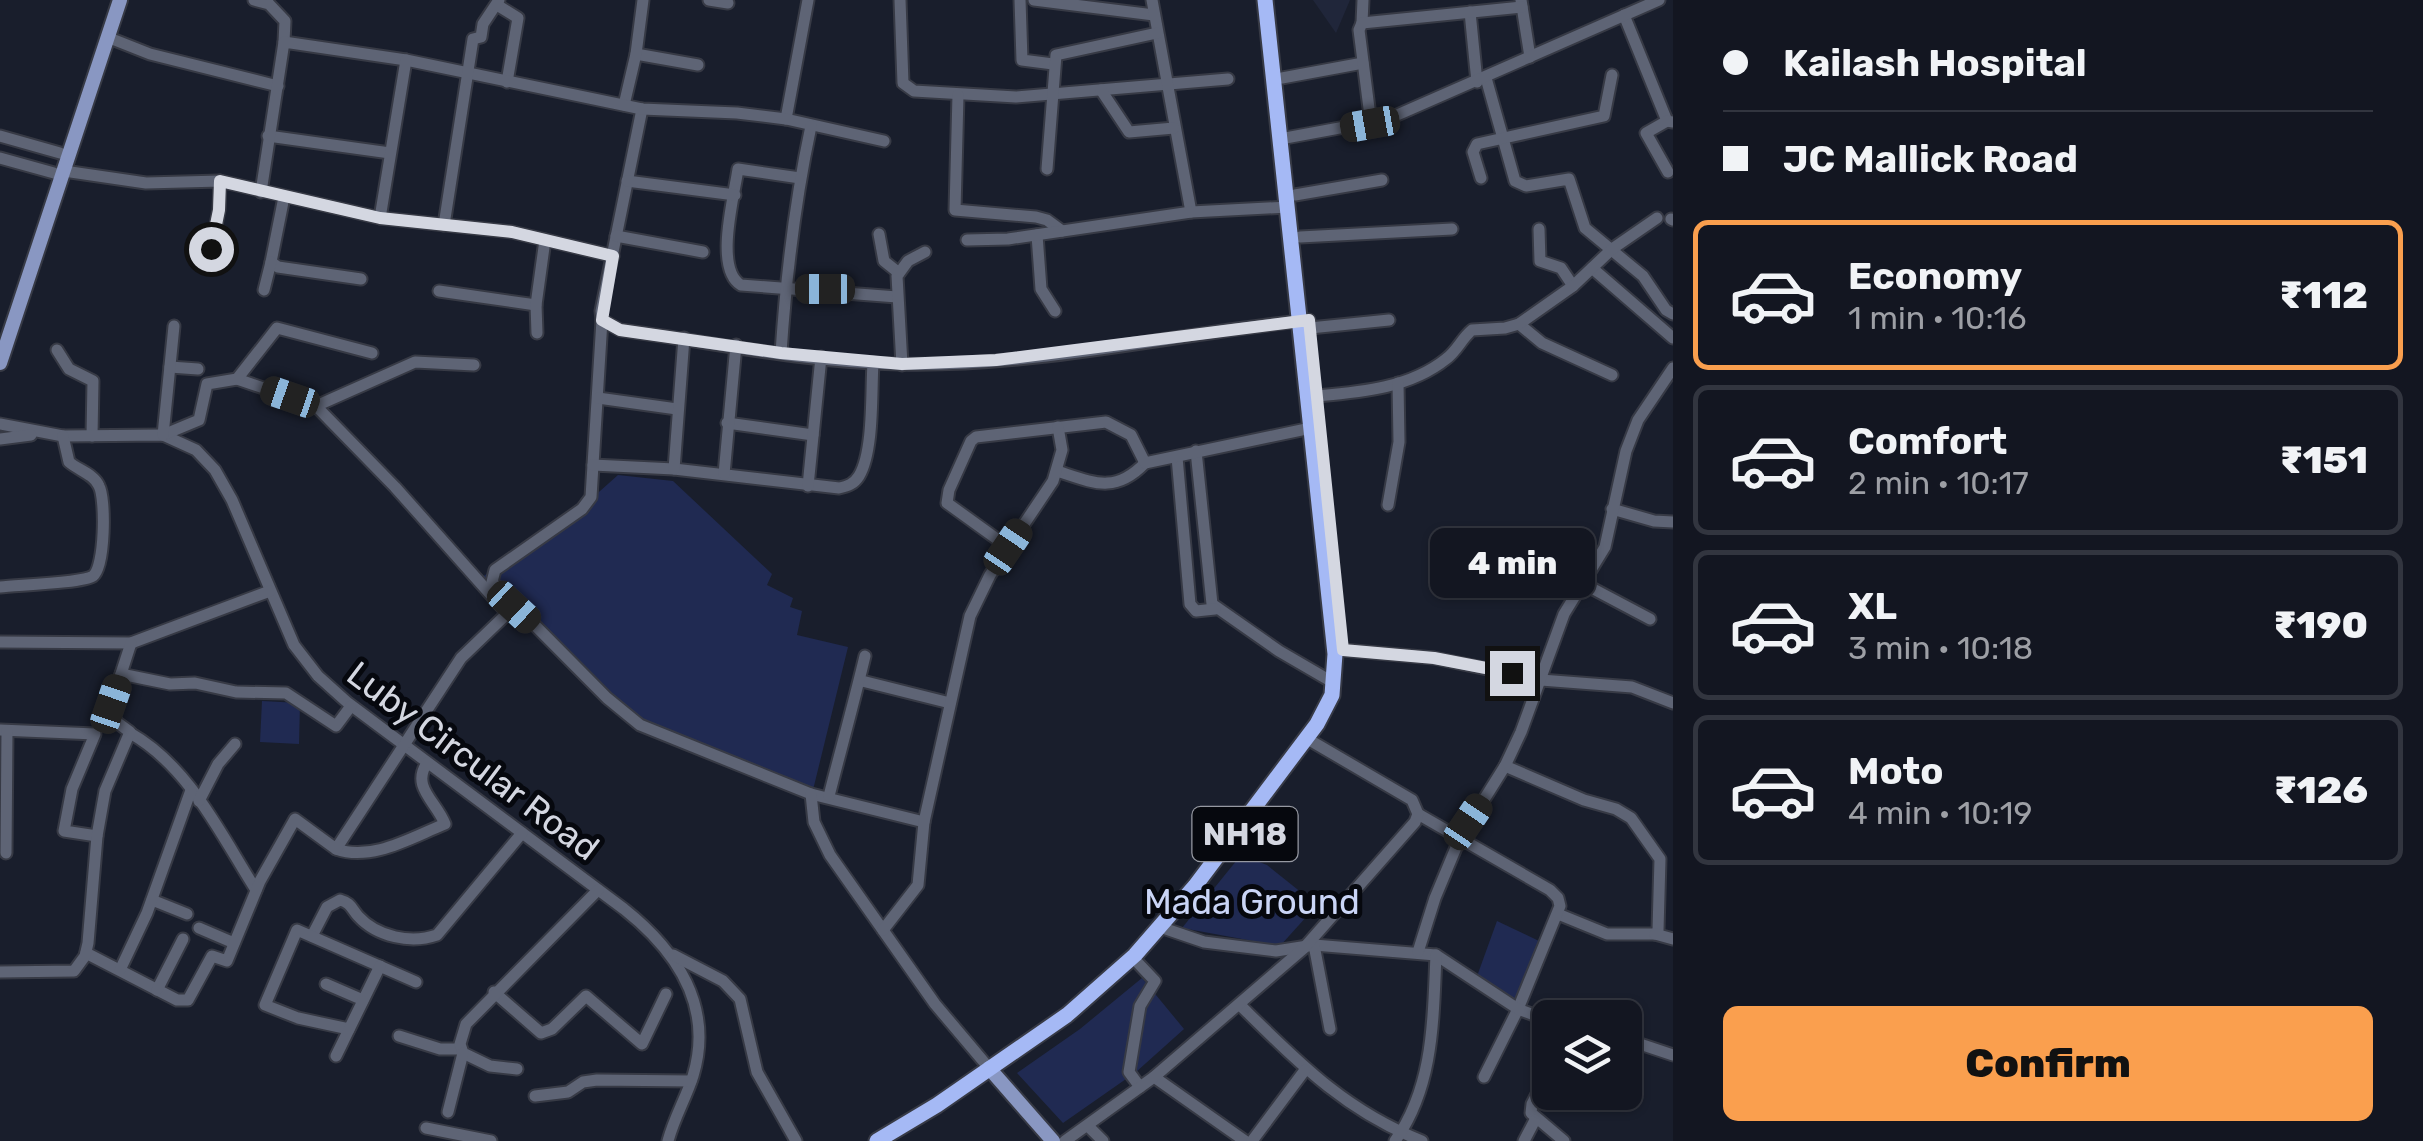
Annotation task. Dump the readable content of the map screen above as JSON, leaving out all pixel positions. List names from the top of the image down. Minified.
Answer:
{"streets":{"highway":["NH18"],"street":["Luby Circular Road"]},"parks":["Mada Ground"],"page":{"banner":["Kailash Hospital","JC Mallick Road"],"list":[{"name":"Economy","note":"1 min · 10:16","value":"₹112"},{"name":"Comfort","note":"2 min · 10:17","value":"₹151"},{"name":"XL","note":"3 min · 10:18","value":"₹190"},{"name":"Moto","note":"4 min · 10:19","value":"₹126"}],"bubble":"4 min","buttons":"Confirm"}}
